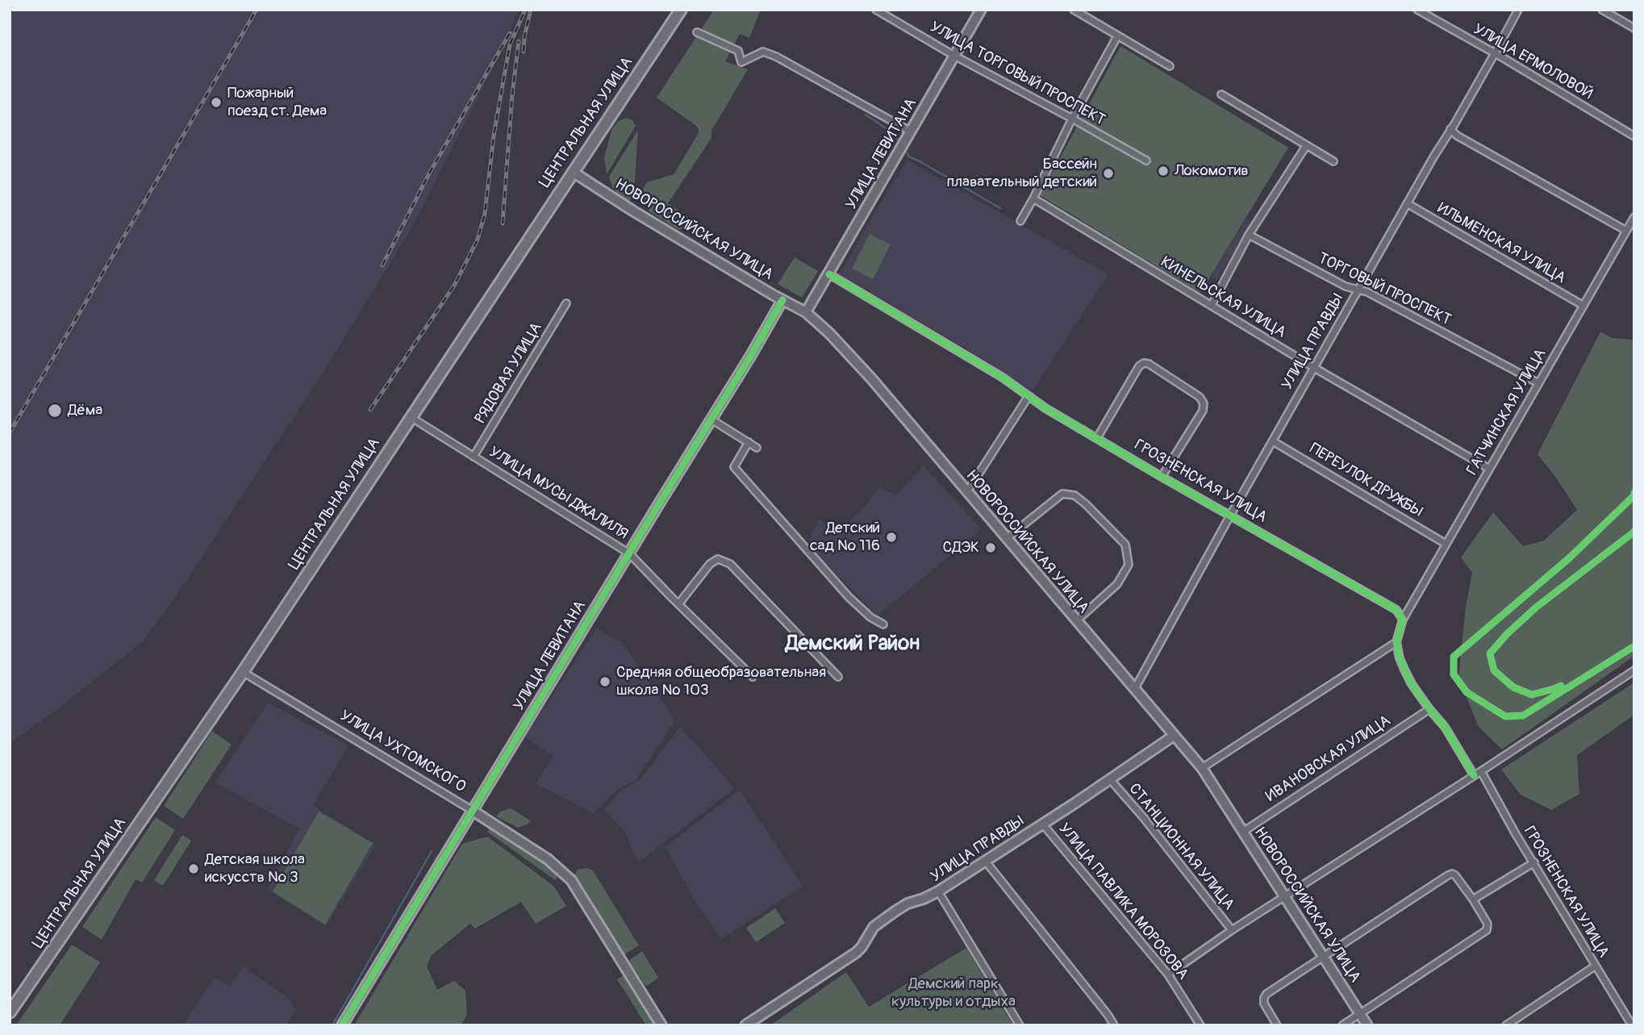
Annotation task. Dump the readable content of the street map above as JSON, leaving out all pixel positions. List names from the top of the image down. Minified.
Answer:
{"streets":{"main road":["ЦЕНТРАЛЬНАЯ УЛИЦА","УЛИЦА ЛЕВИТАНА","НОВОРОССИЙСКАЯ УЛИЦА","УЛИЦА ПРАВДЫ","УЛИЦА УХТОМСКОГО"],"street":["УЛИЦА ЕРМОЛОВОЙ","УЛИЦА ТОРГОВЫЙ ПРОСПЕКТ","ИЛЬМЕНСКАЯ УЛИЦА","ТОРГОВЫЙ ПРОСПЕКТ","КИНЕЛЬСКАЯ УЛИЦА","РЯДОВАЯ УЛИЦА","ГАТЧИНСКАЯ УЛИЦА","ПЕРЕУЛОК ДРУЖБЫ","ГРОЗНЕНСКАЯ УЛИЦА","УЛИЦА МУСЫ ДЖАЛИЛЯ","ИВАНОВСКАЯ УЛИЦА","СТАНЦИОННАЯ УЛИЦА","УЛИЦА ПАВЛИКА МОРОЗОВА"]},"crossings":[["УЛИЦА ЕРМОЛОВОЙ","УЛИЦА ПРАВДЫ"],["УЛИЦА ТОРГОВЫЙ ПРОСПЕКТ","УЛИЦА ЛЕВИТАНА"],["ЦЕНТРАЛЬНАЯ УЛИЦА","НОВОРОССИЙСКАЯ УЛИЦА"],["ЦЕНТРАЛЬНАЯ УЛИЦА","УЛИЦА МУСЫ ДЖАЛИЛЯ"],["ЦЕНТРАЛЬНАЯ УЛИЦА","УЛИЦА УХТОМСКОГО"],["УЛИЦА ЛЕВИТАНА","НОВОРОССИЙСКАЯ УЛИЦА"],["УЛИЦА ЛЕВИТАНА","ГРОЗНЕНСКАЯ УЛИЦА"],["УЛИЦА ЛЕВИТАНА","УЛИЦА МУСЫ ДЖАЛИЛЯ"],["УЛИЦА ЛЕВИТАНА","УЛИЦА УХТОМСКОГО"],["НОВОРОССИЙСКАЯ УЛИЦА","УЛИЦА ПРАВДЫ"],["НОВОРОССИЙСКАЯ УЛИЦА","ИВАНОВСКАЯ УЛИЦА"],["ИЛЬМЕНСКАЯ УЛИЦА","УЛИЦА ПРАВДЫ"],["ИЛЬМЕНСКАЯ УЛИЦА","ГАТЧИНСКАЯ УЛИЦА"],["ТОРГОВЫЙ ПРОСПЕКТ","УЛИЦА ПРАВДЫ"],["ТОРГОВЫЙ ПРОСПЕКТ","ГАТЧИНСКАЯ УЛИЦА"],["КИНЕЛЬСКАЯ УЛИЦА","УЛИЦА ПРАВДЫ"],["КИНЕЛЬСКАЯ УЛИЦА","ГАТЧИНСКАЯ УЛИЦА"],["УЛИЦА ПРАВДЫ","ПЕРЕУЛОК ДРУЖБЫ"],["УЛИЦА ПРАВДЫ","ГРОЗНЕНСКАЯ УЛИЦА"],["УЛИЦА ПРАВДЫ","СТАНЦИОННАЯ УЛИЦА"],["УЛИЦА ПРАВДЫ","УЛИЦА ПАВЛИКА МОРОЗОВА"],["РЯДОВАЯ УЛИЦА","УЛИЦА МУСЫ ДЖАЛИЛЯ"],["ГАТЧИНСКАЯ УЛИЦА","ПЕРЕУЛОК ДРУЖБЫ"],["ГАТЧИНСКАЯ УЛИЦА","ГРОЗНЕНСКАЯ УЛИЦА"]],"districts":["Демский Район"],"parks":["Демский парк культуры и отдыха"],"places":["Пожарный поезд ст. Дема","Локомотив","Бассейн плавательный детский","Дёма","Детский сад № 116","СДЭК","Средняя общеобразовательная школа № 103","Детская школа искусств № 3"]}
